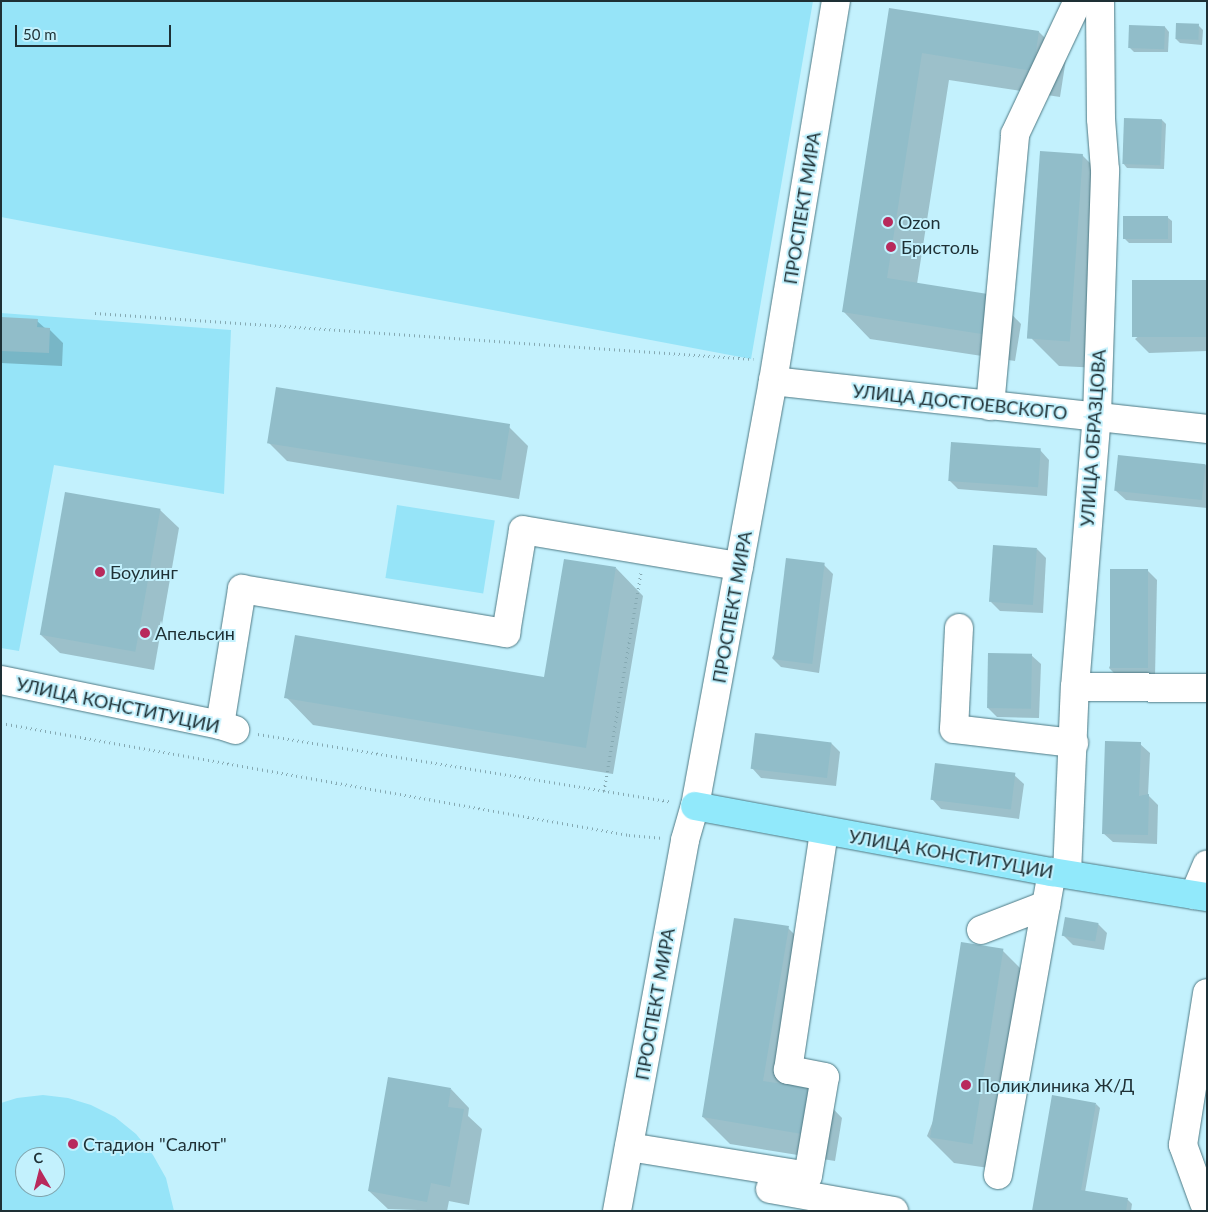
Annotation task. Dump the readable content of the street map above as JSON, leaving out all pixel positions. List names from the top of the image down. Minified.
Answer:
{"streets":{"main road":["УЛИЦА КОНСТИТУЦИИ"],"street":["ПРОСПЕКТ МИРА","УЛИЦА ДОСТОЕВСКОГО","УЛИЦА ОБРАЗЦОВА"]},"crossings":[["ПРОСПЕКТ МИРА","УЛИЦА ДОСТОЕВСКОГО"],["ПРОСПЕКТ МИРА","УЛИЦА КОНСТИТУЦИИ"],["УЛИЦА ДОСТОЕВСКОГО","УЛИЦА ОБРАЗЦОВА"],["УЛИЦА ОБРАЗЦОВА","УЛИЦА КОНСТИТУЦИИ"]],"places":["Ozon","Бристоль","Боулинг","Апельсин","Поликлиника Ж/Д","Стадион \"Салют\""],"scale_bar":"50 m","north":"top"}
